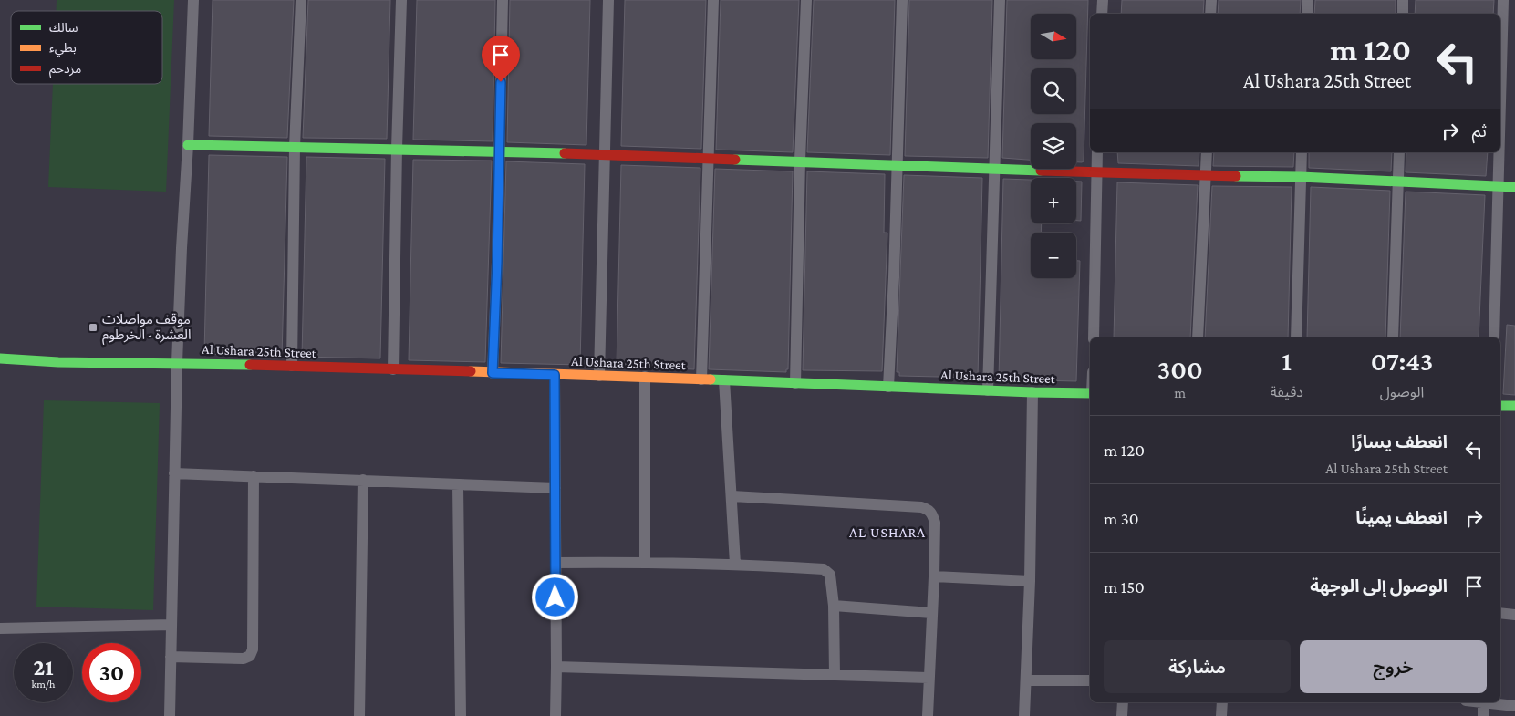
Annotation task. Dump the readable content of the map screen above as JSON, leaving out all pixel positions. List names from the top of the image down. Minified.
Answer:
{"streets":{"street":["Al Ushara 25th Street"]},"districts":["AL USHARA"],"places":{"transit":["موقف مواصلات العشرة - الخرطوم"]},"legend":["سالك","بطيء","مزدحم"],"north":"right","page":{"map_buttons":["+","−"],"turn":["120 m","Al Ushara 25th Street"],"then":"ثم","eta":["07:43","الوصول","1","دقيقة","300","m"],"list":[{"name":"انعطف يسارًا","note":"Al Ushara 25th Street","value":"120 m"},{"name":"انعطف يمينًا","value":"30 m"},{"name":"الوصول إلى الوجهة","value":"150 m"}],"buttons":["خروج","مشاركة"],"speed":"21 km/h","limit":"30"}}
